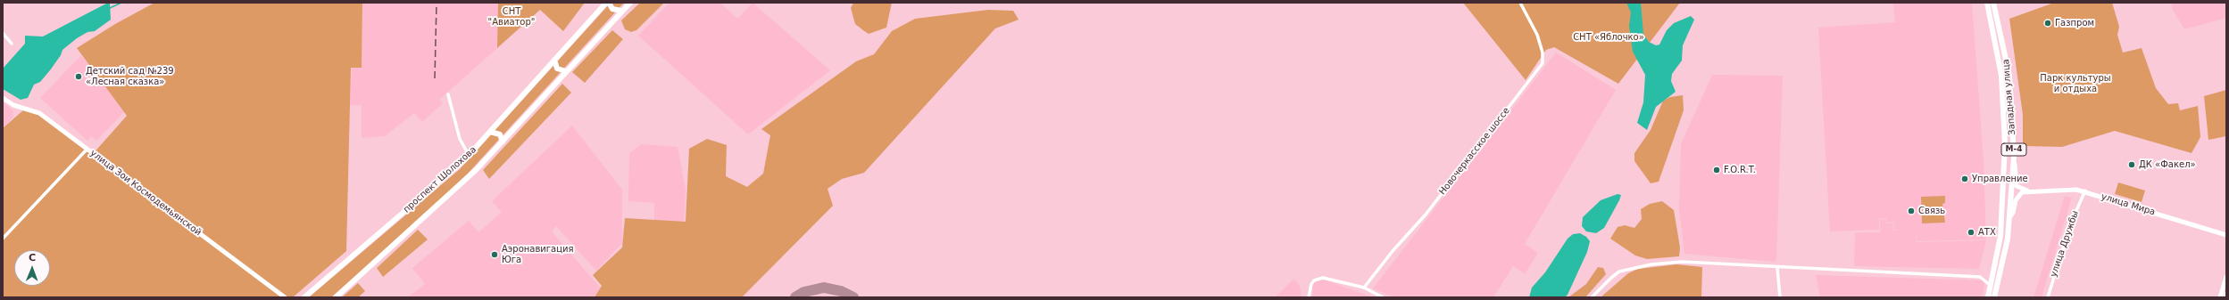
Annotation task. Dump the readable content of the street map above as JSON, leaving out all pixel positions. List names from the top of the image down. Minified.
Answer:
{"streets":{"main road":["Западная улица","М-4","проспект Шолохова"],"street":["Новочеркасское шоссе","улица Зои Космодемьянской","улица Мира","улица Дружбы"]},"crossings":[["улица Мира","улица Дружбы"]],"parks":["СНТ \"Авиатор\"","СНТ «Яблочко»","Парк культуры и отдыха"],"places":["Газпром","Детский сад №239 «Лесная сказка»","ДК «Факел»","F.O.R.T.","Управление","Связь","АТХ","Аэронавигация Юга"],"north":"top"}
